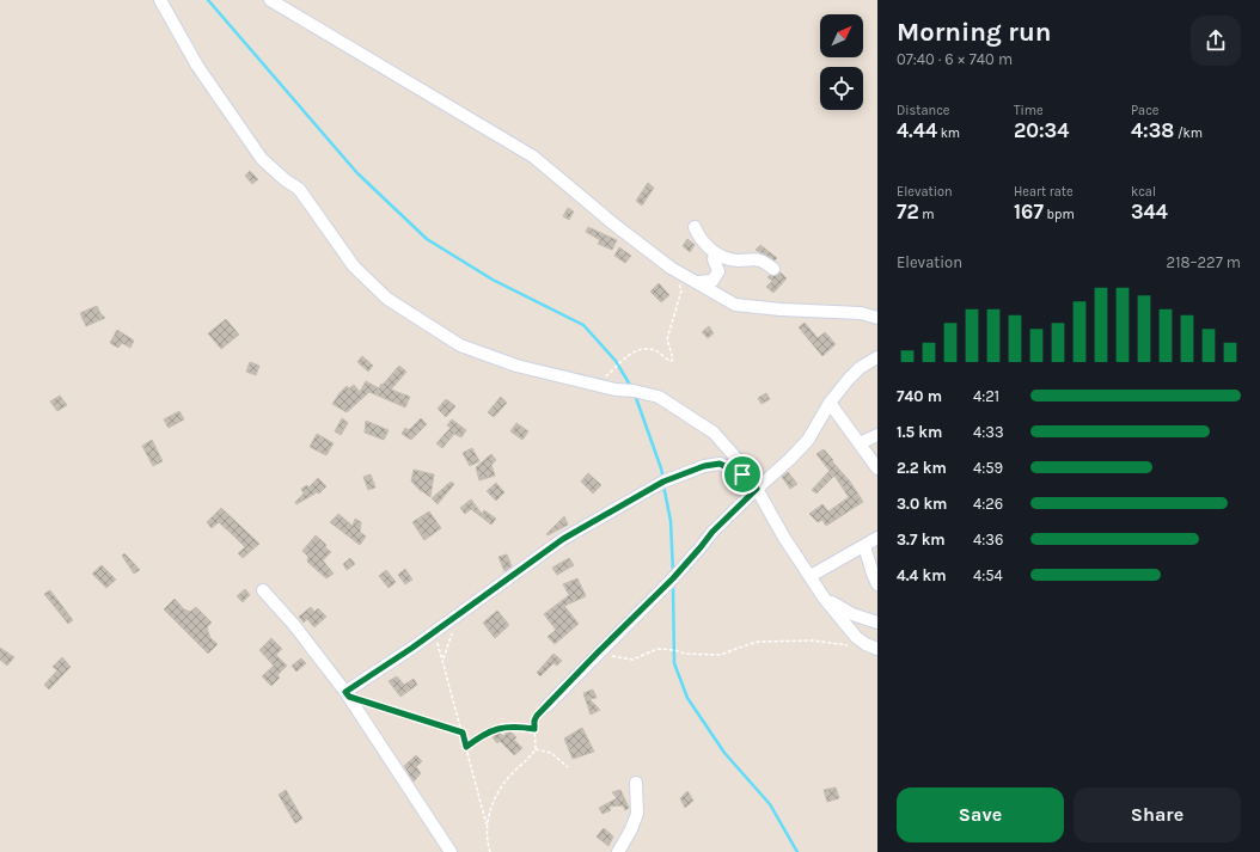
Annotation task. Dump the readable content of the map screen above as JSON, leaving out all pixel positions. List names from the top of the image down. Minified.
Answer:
{"north":"top right","page":{"heading":["Morning run","07:40 · 6 × 740 m"],"stats":[["Distance","4.44 km"],["Time","20:34"],["Pace","4:38 /km"],["Elevation","72 m"],["Heart rate","167 bpm"],["kcal","344"]],"chart":["Elevation","218–227 m"],"list":[{"name":"740 m","note":"4:21"},{"name":"1.5 km","note":"4:33"},{"name":"2.2 km","note":"4:59"},{"name":"3.0 km","note":"4:26"},{"name":"3.7 km","note":"4:36"},{"name":"4.4 km","note":"4:54"}],"buttons":["Save","Share"]}}
